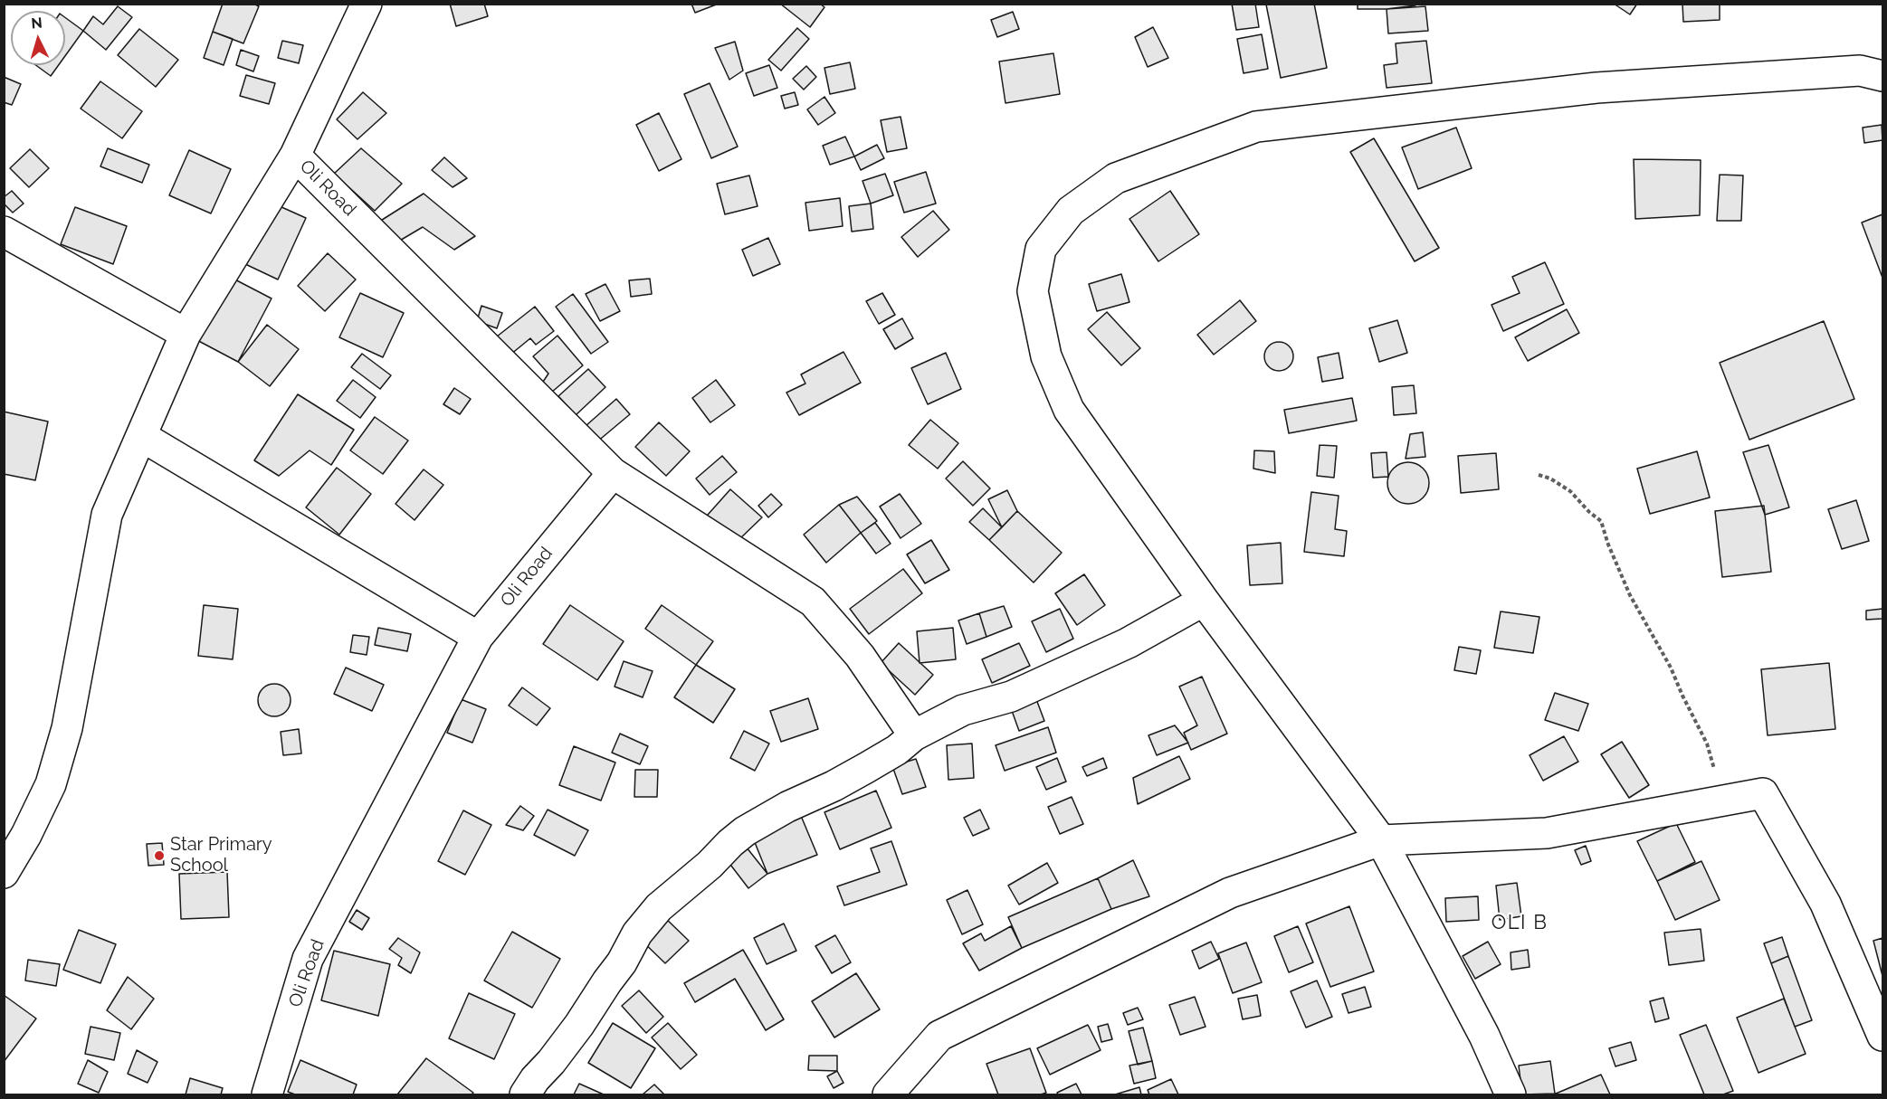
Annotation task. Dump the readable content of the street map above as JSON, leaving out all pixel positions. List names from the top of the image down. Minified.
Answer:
{"streets":{"street":["Oli Road"]},"districts":["OLI B"],"places":["Star Primary School"],"north":"top"}
